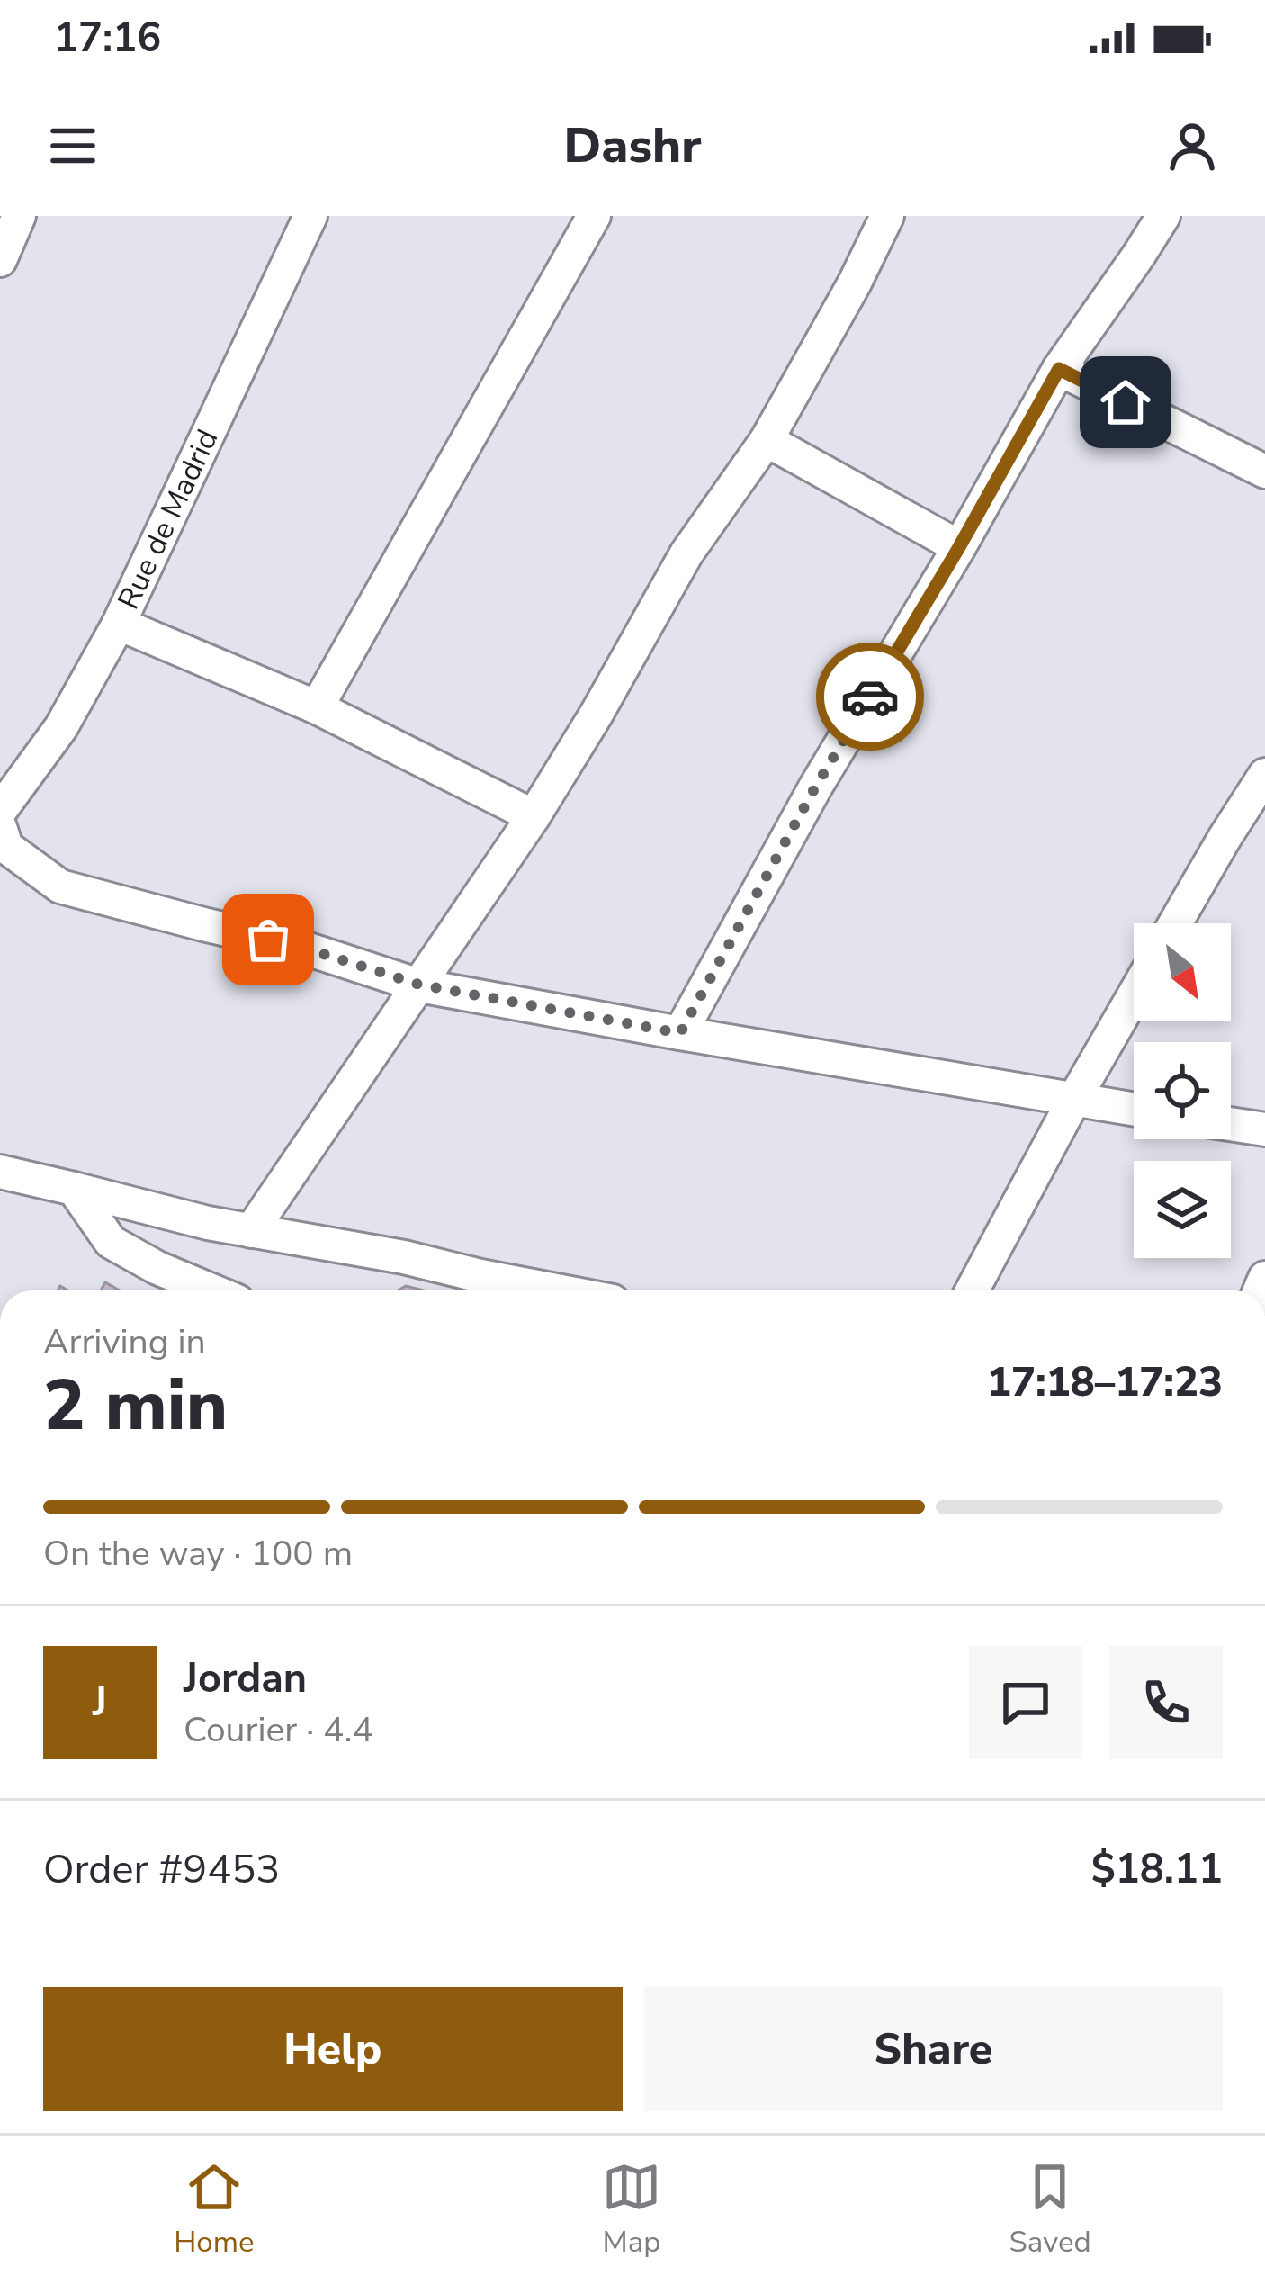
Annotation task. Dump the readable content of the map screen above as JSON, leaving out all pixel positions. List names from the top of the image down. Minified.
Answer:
{"streets":{"street":["Rue de Madrid"]},"north":"bottom right","page":{"status":"17:16","header":"Dashr","heading":["2 min","Arriving in","17:18–17:23"],"panel":["Jordan","Courier · 4.4","Order #9453","$18.11"],"bar":"On the way · 100 m","round":"J","buttons":["Help","Share"],"tabs":["Home","Map","Saved"]}}
